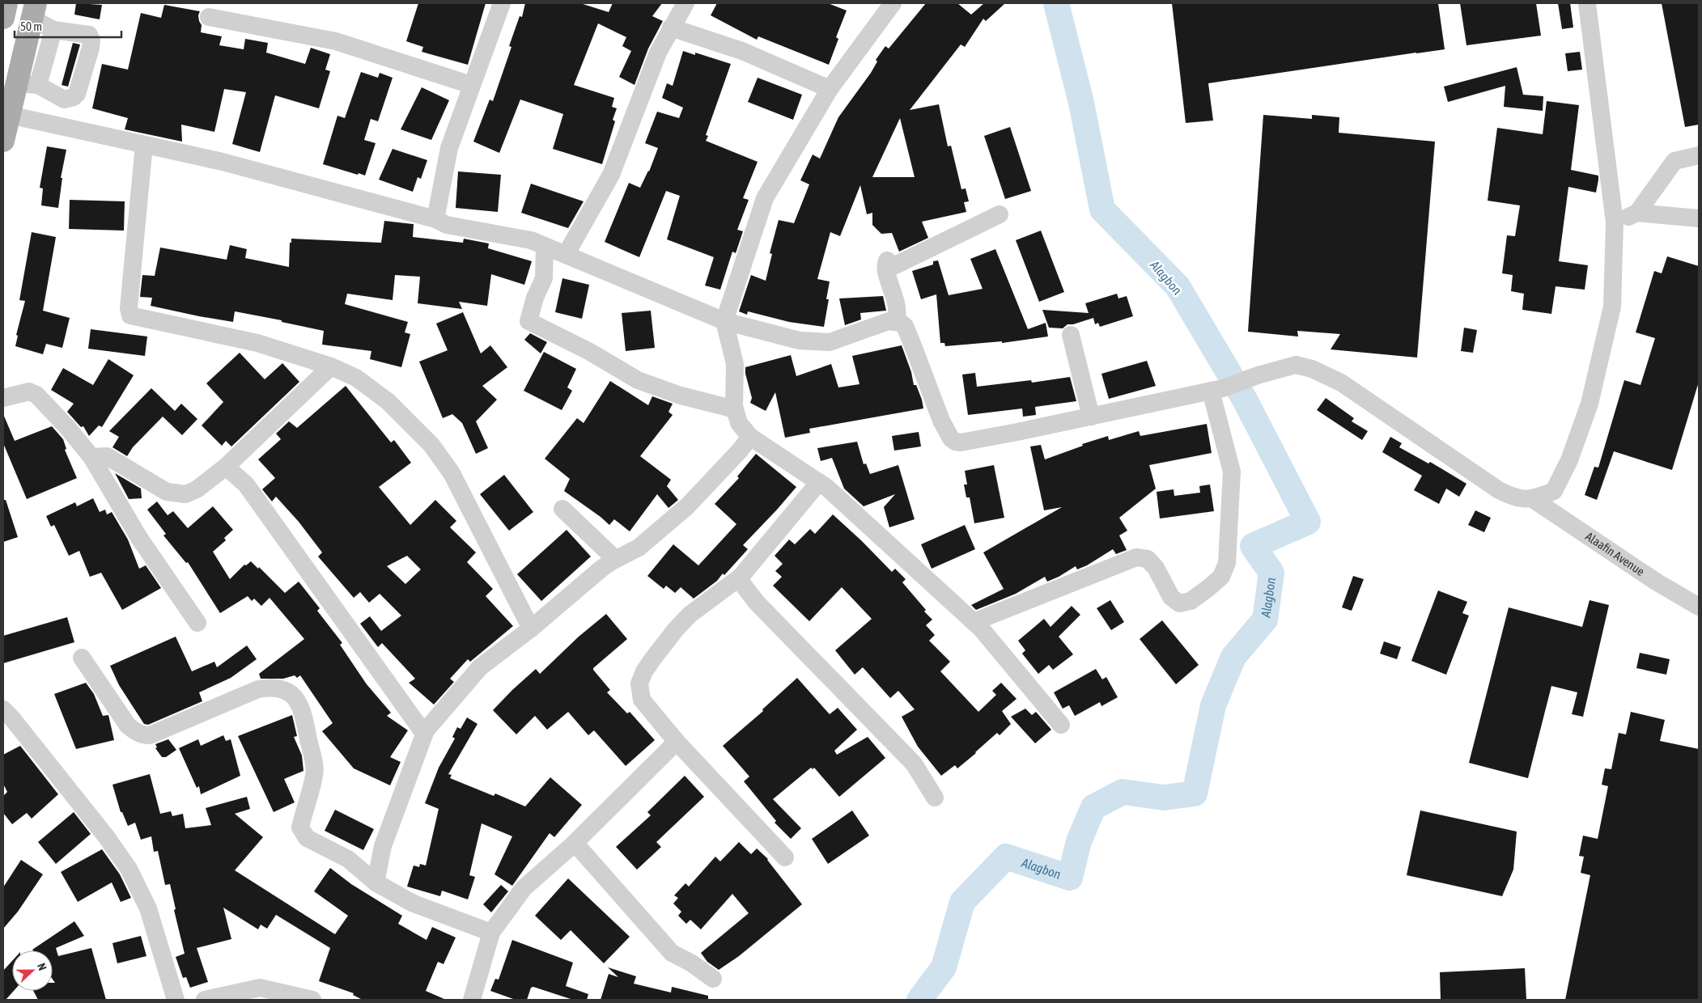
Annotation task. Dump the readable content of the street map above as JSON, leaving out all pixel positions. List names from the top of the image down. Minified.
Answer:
{"streets":{"street":["Alaafin Avenue"]},"water":["Alagbon"],"scale_bar":"50 m","north":"right"}
